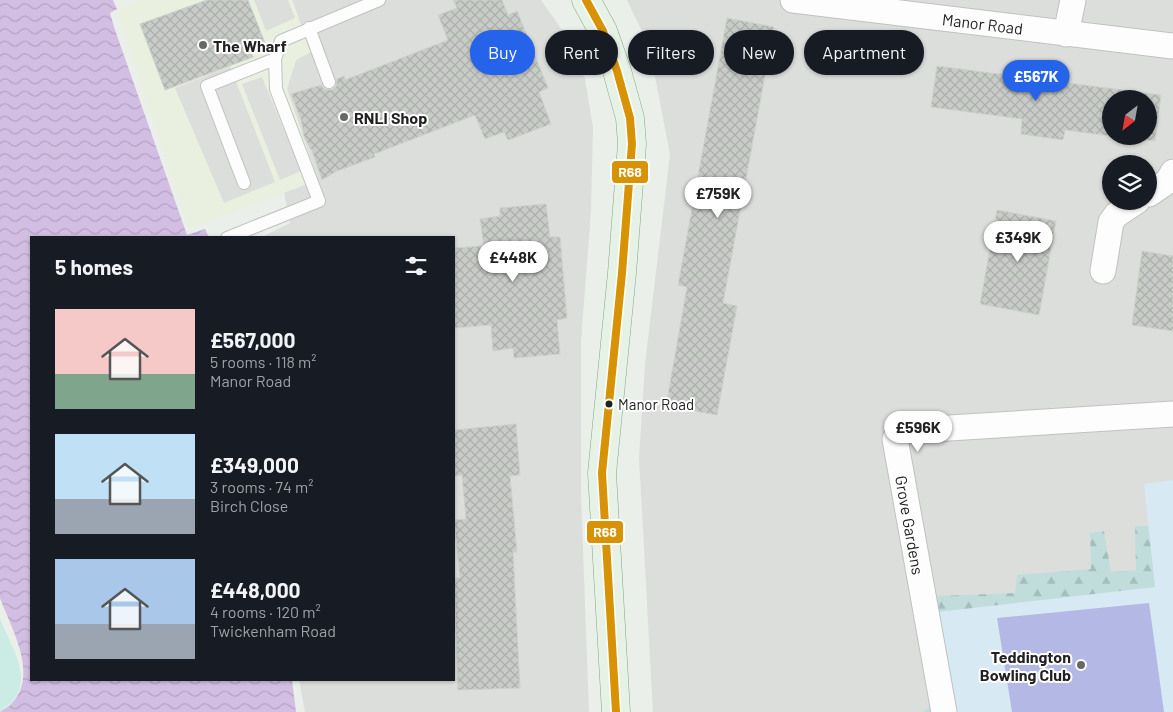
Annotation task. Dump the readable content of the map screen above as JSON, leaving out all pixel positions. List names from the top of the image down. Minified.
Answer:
{"streets":{"street":["Manor Road","Grove Gardens"]},"places":["The Wharf","RNLI Shop","Manor Road","Teddington Bowling Club"],"lines":["transit line R68"],"north":"bottom left","page":{"chip":["Buy","Rent","Filters","New","Apartment"],"price":["£567K","£759K","£349K","£448K","£596K"],"heading":"5 homes","list":[{"name":"£567,000","note":"5 rooms · 118 m² · Manor Road"},{"name":"£349,000","note":"3 rooms · 74 m² · Birch Close"},{"name":"£448,000","note":"4 rooms · 120 m² · Twickenham Road"}]}}
